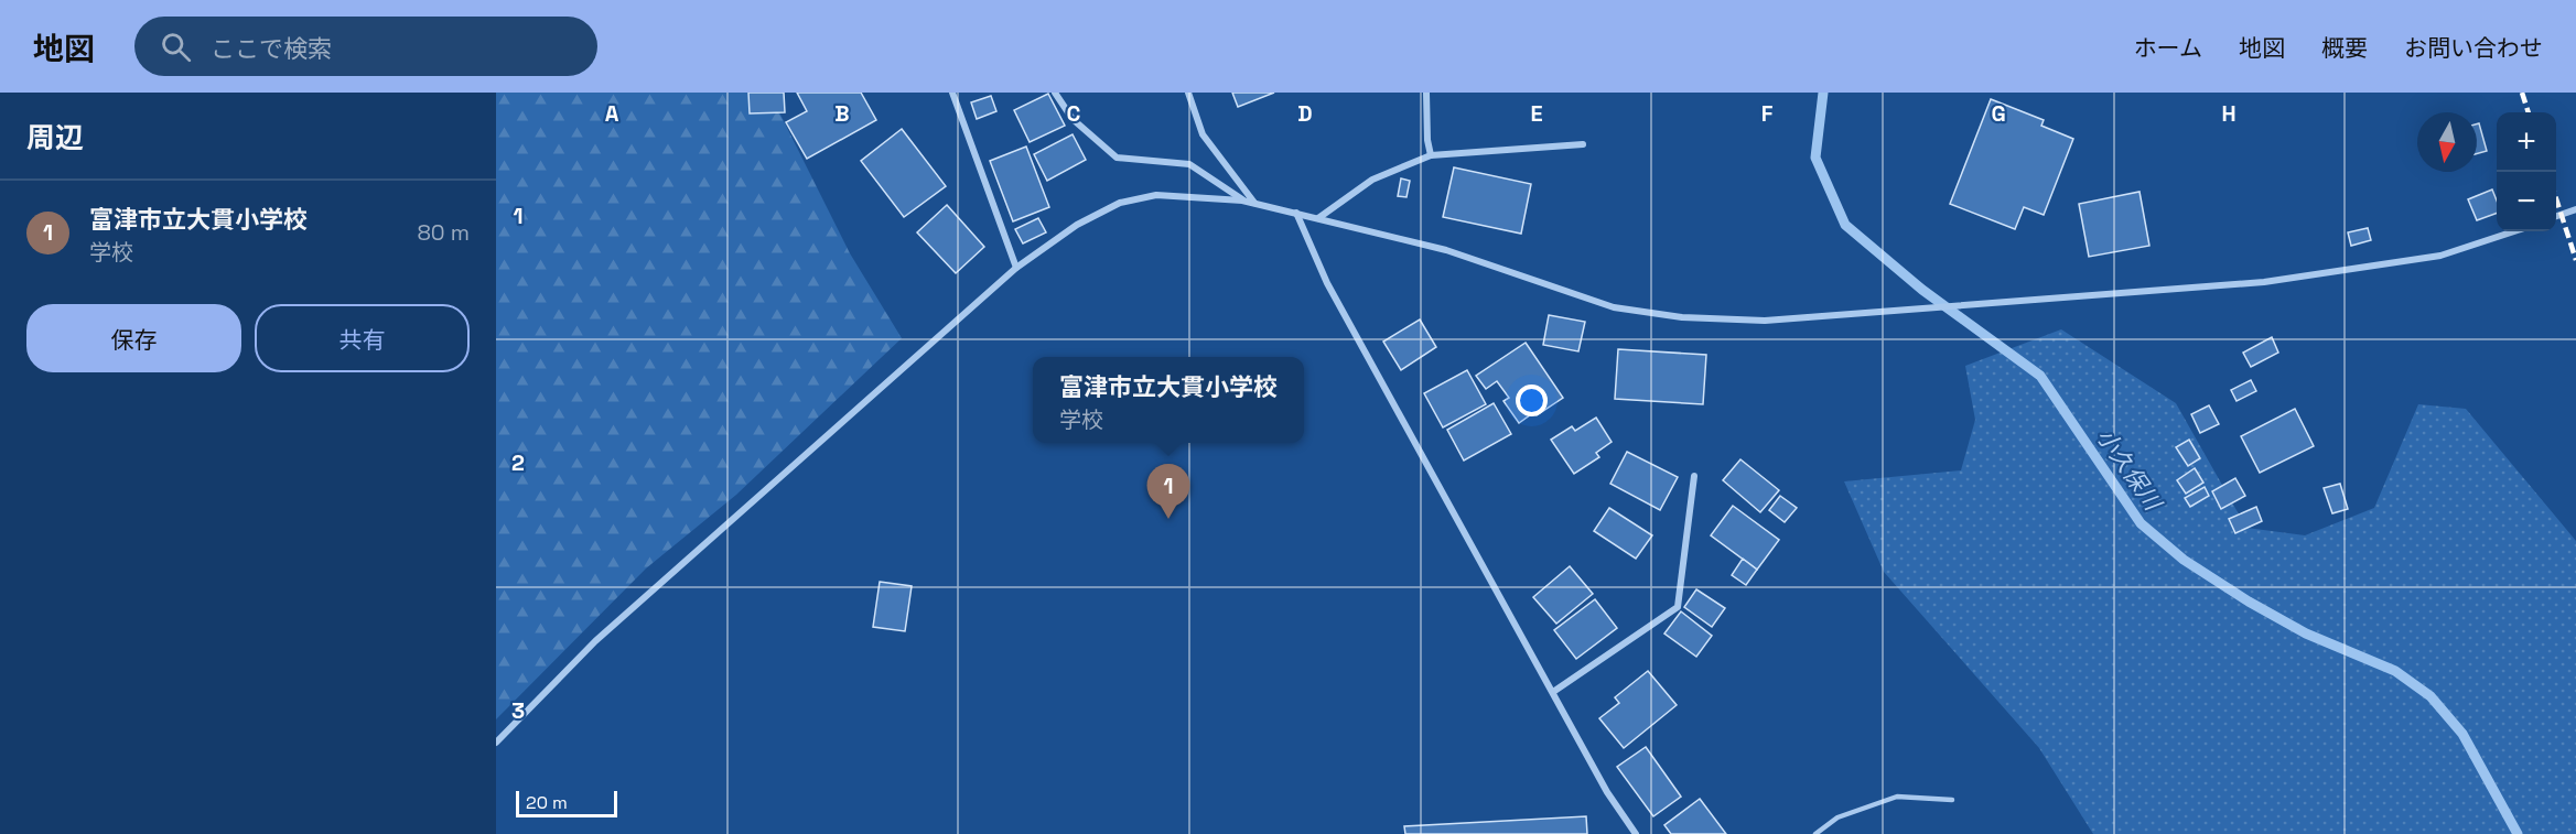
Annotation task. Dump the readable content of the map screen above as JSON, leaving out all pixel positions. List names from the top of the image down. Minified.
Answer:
{"water":["小久保川"],"scale_bar":"20 m","north":"bottom","page":{"header":"地図","search":"ここで検索","nav":["ホーム","地図","概要","お問い合わせ"],"heading":"周辺","map_buttons":["+","−"],"list":[{"mark":"1","name":"富津市立大貫小学校","note":"学校","value":"80 m"}],"buttons":["保存","共有"],"popup":["富津市立大貫小学校","学校"],"pins":"1","scale":"20 m"},"grid":{"columns":["A","B","C","D","E","F","G","H"],"rows":["1","2","3"]}}
